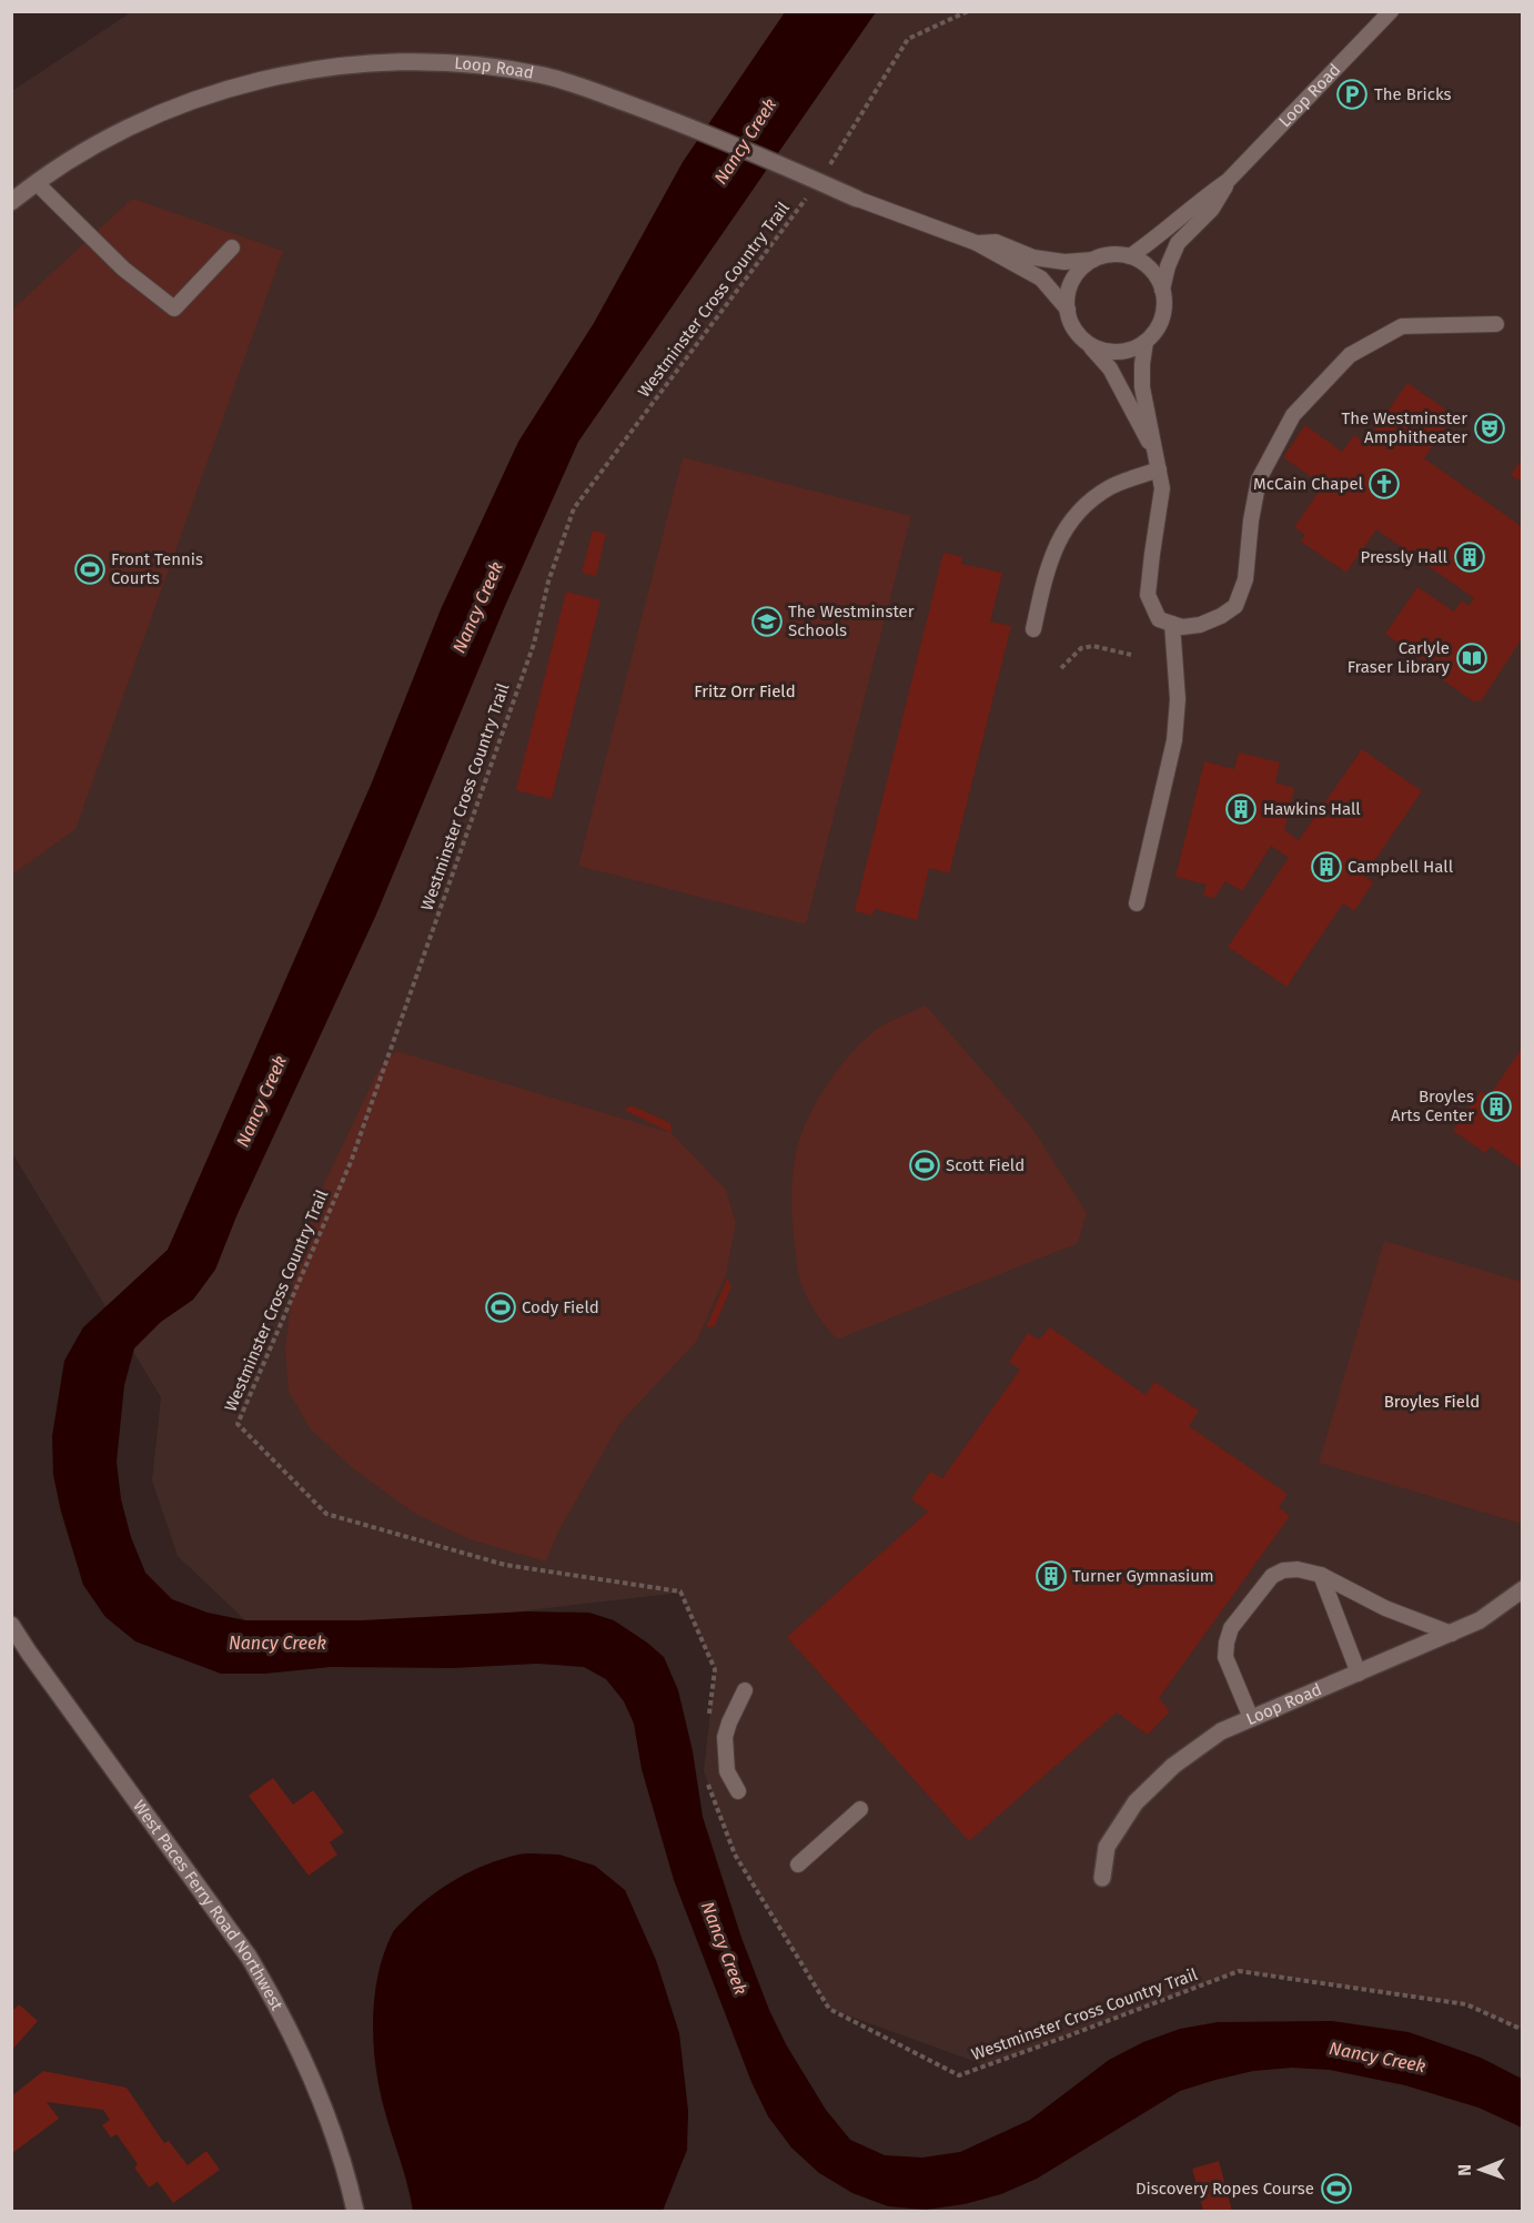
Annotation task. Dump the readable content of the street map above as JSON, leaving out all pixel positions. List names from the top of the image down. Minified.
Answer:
{"streets":{"street":["Loop Road","West Paces Ferry Road Northwest"],"path":["Westminster Cross Country Trail"]},"crossings":[["Loop Road","Westminster Cross Country Trail"]],"water":["Nancy Creek"],"parks":["Fritz Orr Field","Broyles Field"],"places":{"parking":["The Bricks"],"theatre":["The Westminster Amphitheater"],"church":["McCain Chapel"],"building":["Pressly Hall","Hawkins Hall","Campbell Hall","Broyles Arts Center","Turner Gymnasium"],"sports":["Front Tennis Courts","Scott Field","Cody Field","Discovery Ropes Course"],"school or university":["The Westminster Schools"],"library":["Carlyle Fraser Library"]},"north":"left"}
